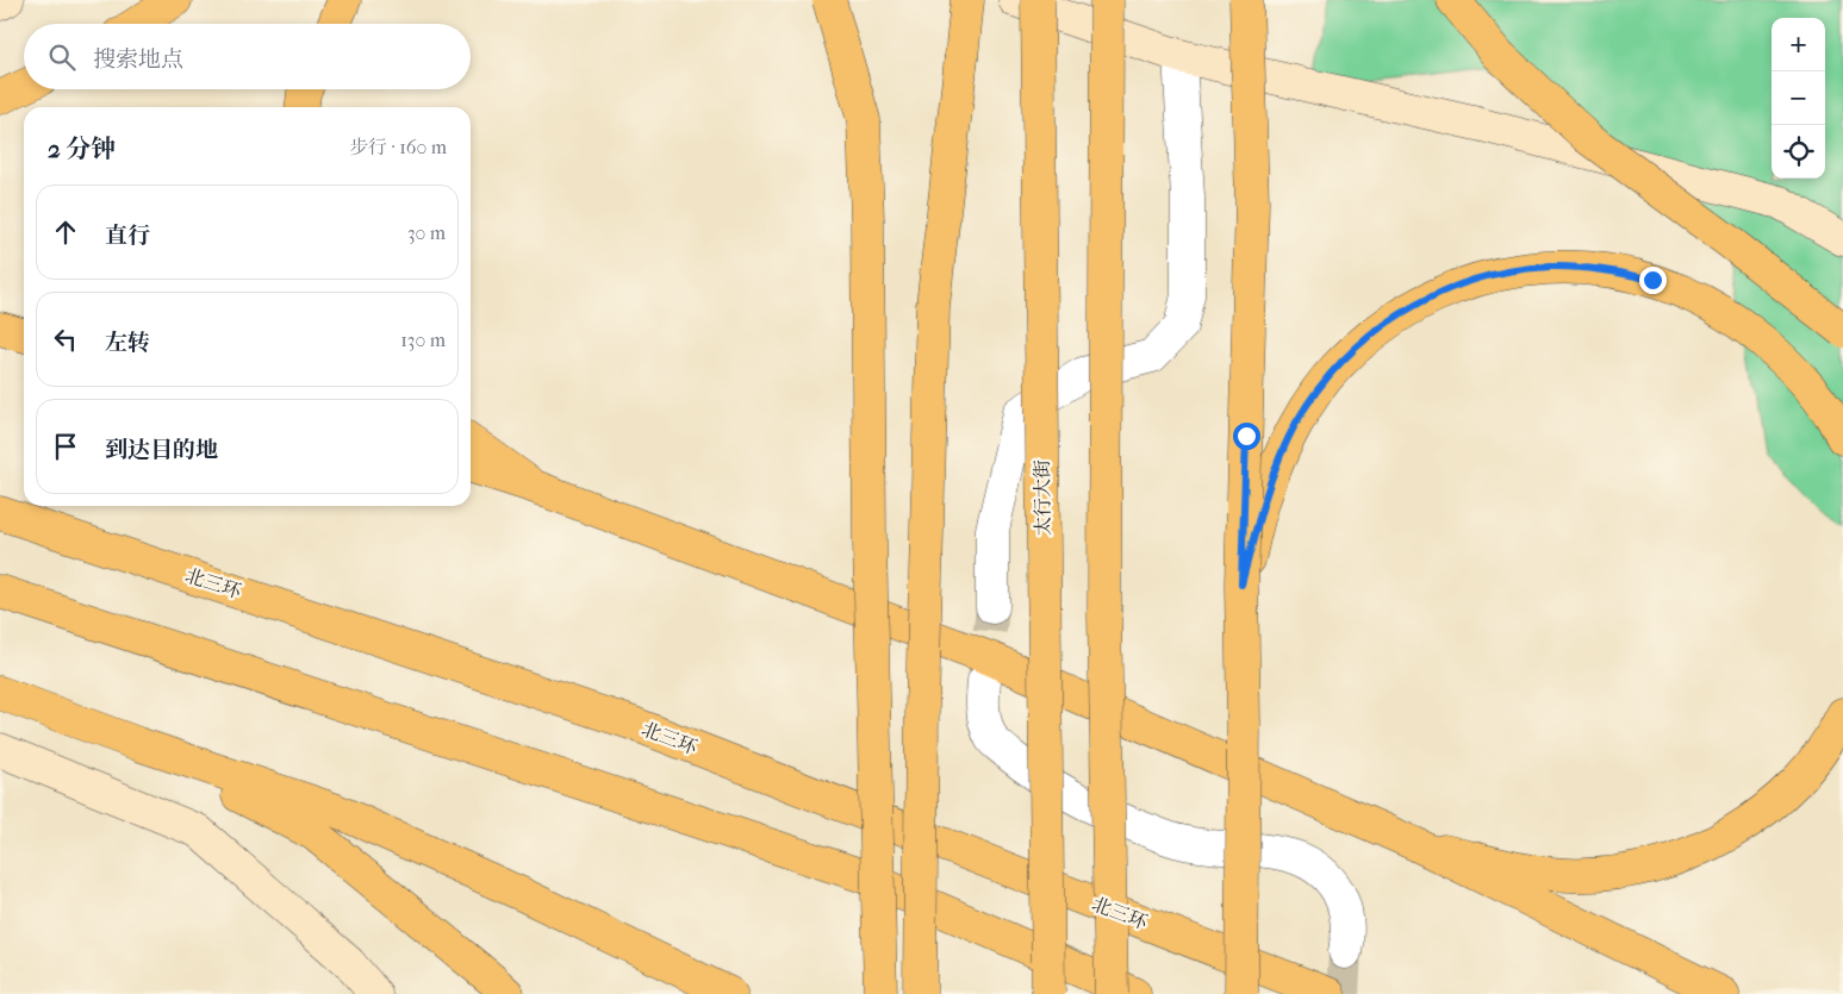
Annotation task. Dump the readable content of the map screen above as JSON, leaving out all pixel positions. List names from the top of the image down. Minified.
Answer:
{"streets":{"main road":["太行大街","北三环"]},"page":{"map_buttons":["+","−"],"search":"搜索地点","heading":["2 分钟","步行 · 160 m"],"list":[["直行","30 m"],["左转","130 m"],"到达目的地"]}}
